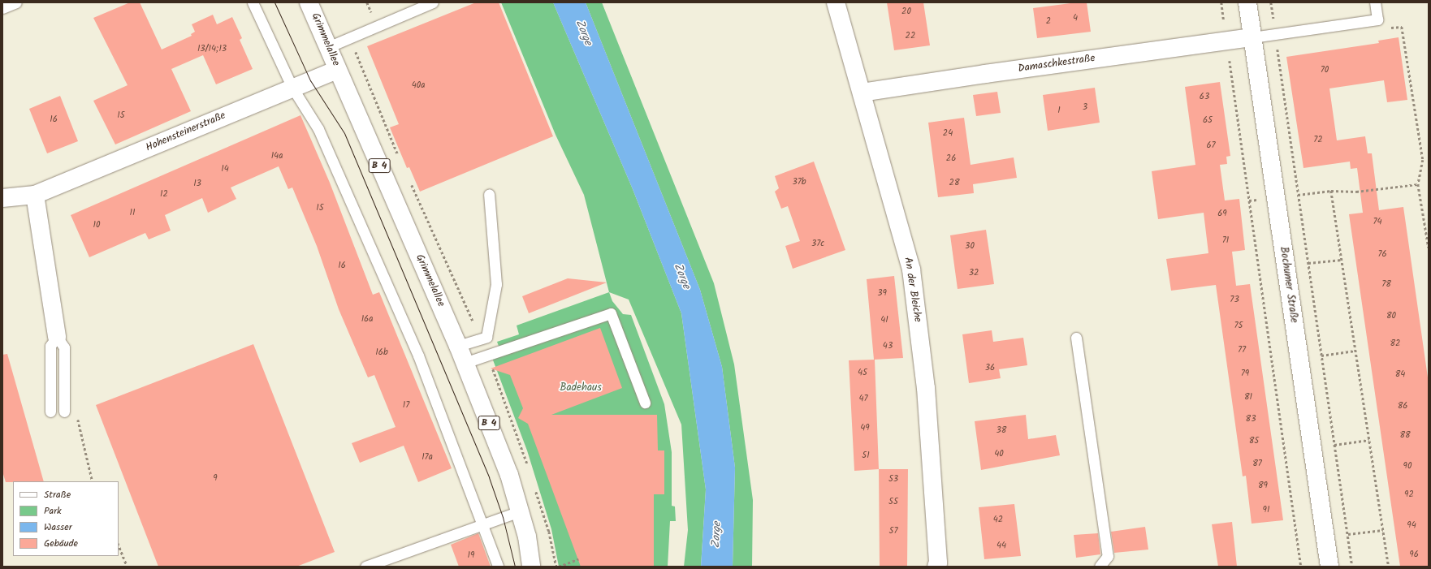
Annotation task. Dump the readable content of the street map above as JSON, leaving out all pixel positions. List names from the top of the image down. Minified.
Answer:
{"streets":{"street":["Grimmelallee","Damaschkestraße","Hohensteinerstraße","B 4","Bochumer Straße","An der Bleiche"]},"crossings":[["Grimmelallee","Hohensteinerstraße"],["Damaschkestraße","Bochumer Straße"],["Damaschkestraße","An der Bleiche"]],"water":["Zorge"],"parks":["Badehaus"],"house_numbers":["20","4","2","22","13/14;13","70","40a","63","3","1","15","16","65","24","72","67","14a","26","14","37b","28","13","12","15","11","69","74","10","71","37c","30","76","16","32","78","39","73","80","16a","41","75","82","43","77","16b","36","45","79","84","81","47","17","86","83","49","38","88","85","40","51","17a","87","90","9","53","89","92","55","91","42","94","57","44","96","19"],"legend":["Straße","Park","Wasser","Gebäude"]}
